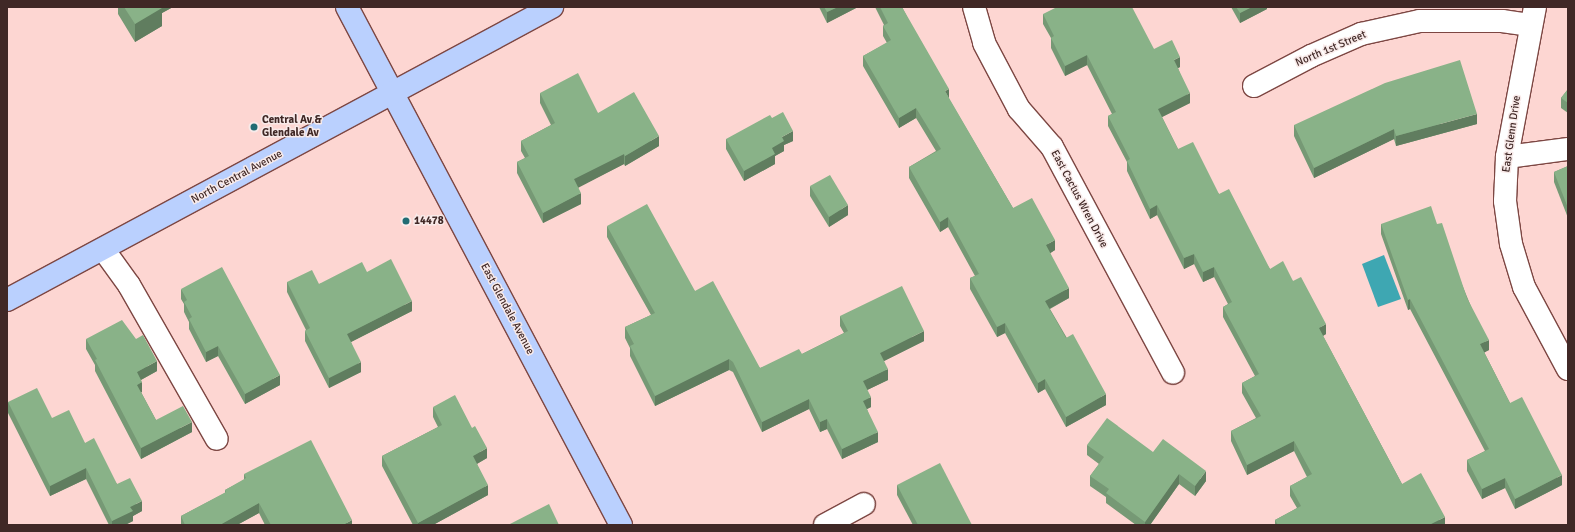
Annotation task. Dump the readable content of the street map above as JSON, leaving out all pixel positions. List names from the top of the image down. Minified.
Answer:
{"streets":{"main road":["North Central Avenue","East Glendale Avenue"],"street":["North 1st Street","East Glenn Drive","East Cactus Wren Drive"]},"crossings":[["North 1st Street","East Glenn Drive"],["North Central Avenue","East Glendale Avenue"]],"places":["Central Av & Glendale Av","14478"]}
